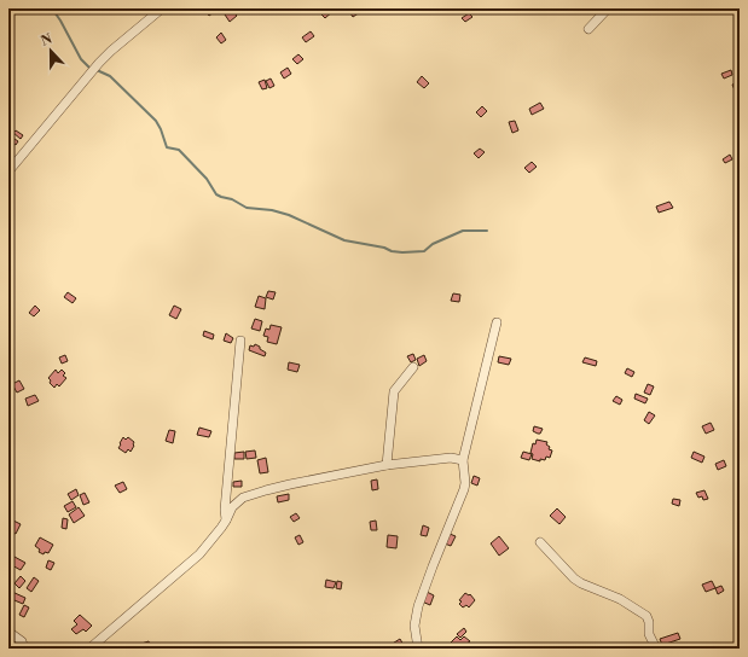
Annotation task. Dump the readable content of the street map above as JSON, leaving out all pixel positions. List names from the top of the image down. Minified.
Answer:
{"north":"top"}
